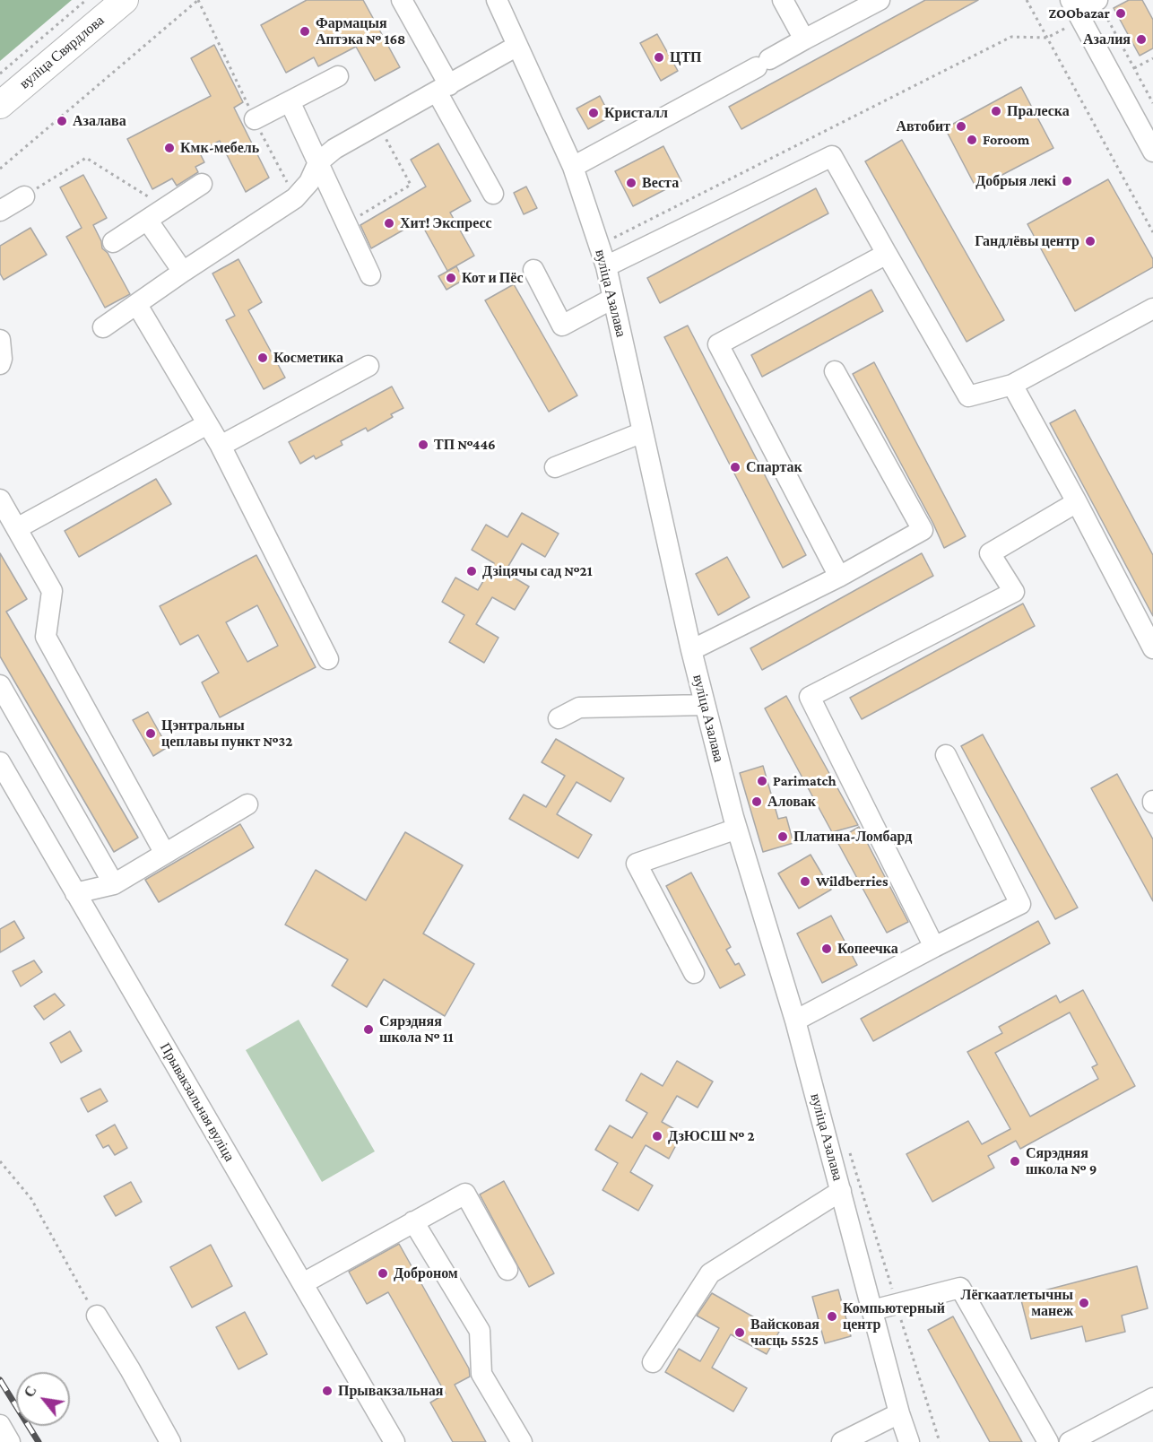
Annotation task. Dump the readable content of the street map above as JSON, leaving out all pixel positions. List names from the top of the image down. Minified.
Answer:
{"streets":{"main road":["вуліца Свярдлова"],"street":["вуліца Азалава","Прывакзальная вуліца"]},"places":["ZOObazar","Фармацыя Аптэка № 168","Азалия","ЦТП","Пралеска","Кристалл","Азалава","Автобит","Foroom","Кмк-мебель","Добрыя лекі","Веста","Хит! Экспресс","Гандлёвы центр","Кот и Пёс","Косметика","ТП №446","Спартак","Дзіцячы сад №21","Цэнтральны цеплавы пункт №32","Parimatch","Аловак","Платина-Ломбард","Wildberries","Копеечка","Сярэдняя школа № 11","ДзЮСШ № 2","Сярэдняя школа № 9","Доброном","Лёгкаатлетычны манеж","Компьютерный центр","Вайсковая часць 5525","Прывакзальная"],"north":"top left"}
